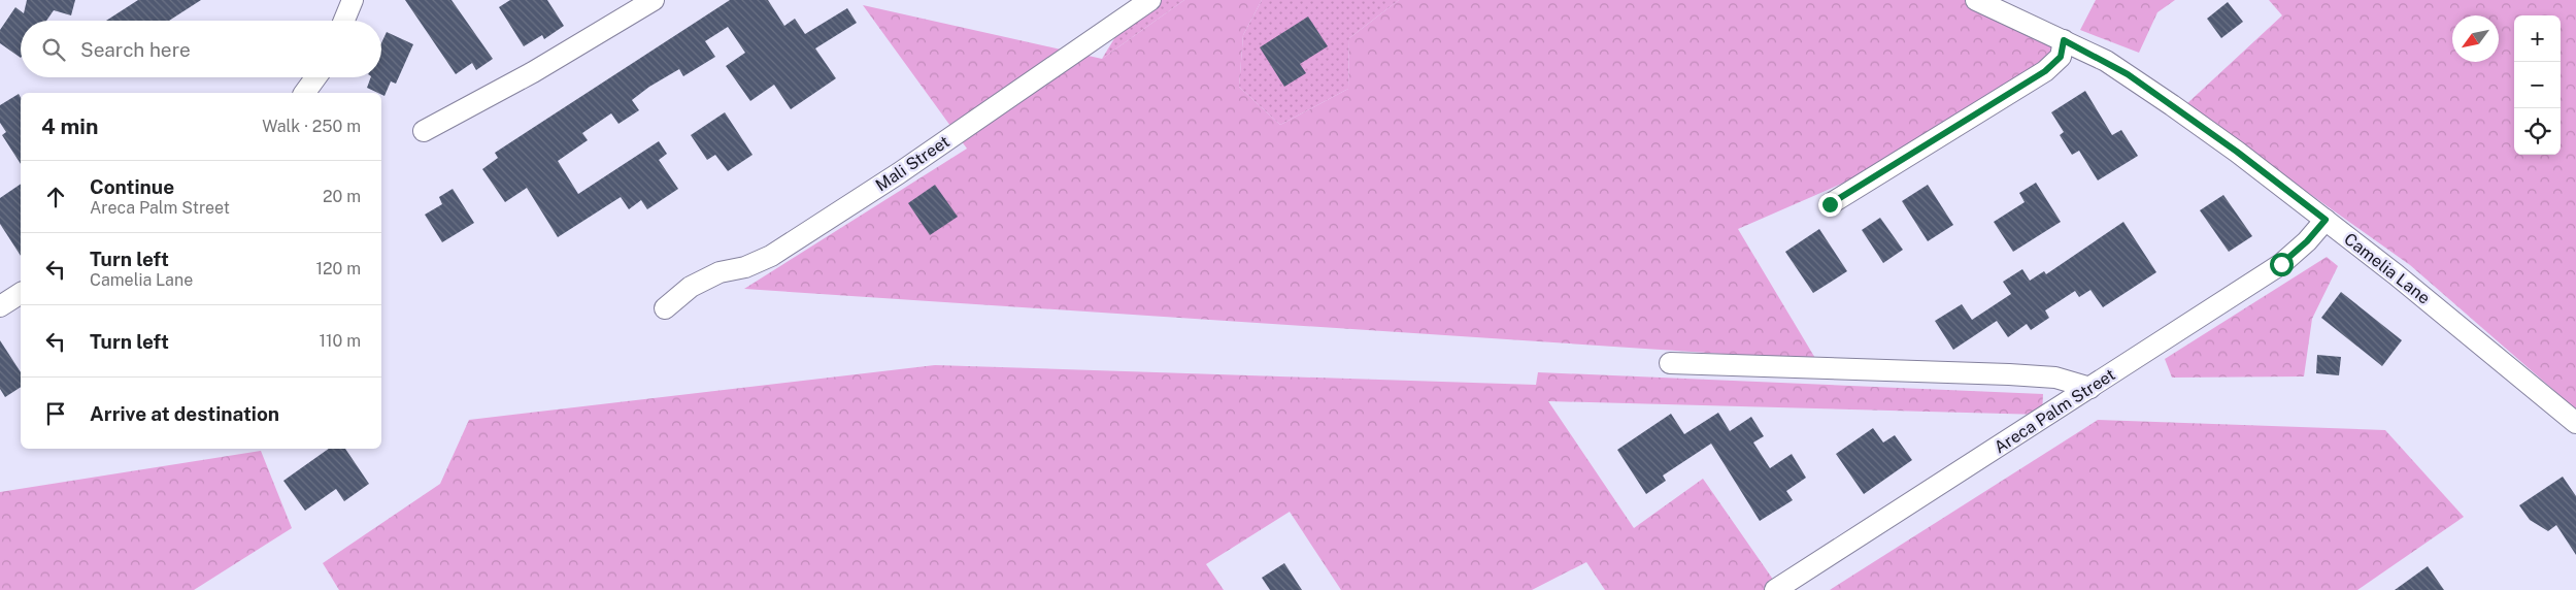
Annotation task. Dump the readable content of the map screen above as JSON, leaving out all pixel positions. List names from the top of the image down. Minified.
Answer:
{"streets":{"street":["Mali Street","Camelia Lane","Areca Palm Street"]},"crossings":[["Camelia Lane","Areca Palm Street"]],"north":"bottom left","page":{"map_buttons":["+","−"],"search":"Search here","heading":["4 min","Walk · 250 m"],"list":[["Continue","Areca Palm Street","20 m"],["Turn left","Camelia Lane","120 m"],["Turn left","110 m"],"Arrive at destination"]}}
